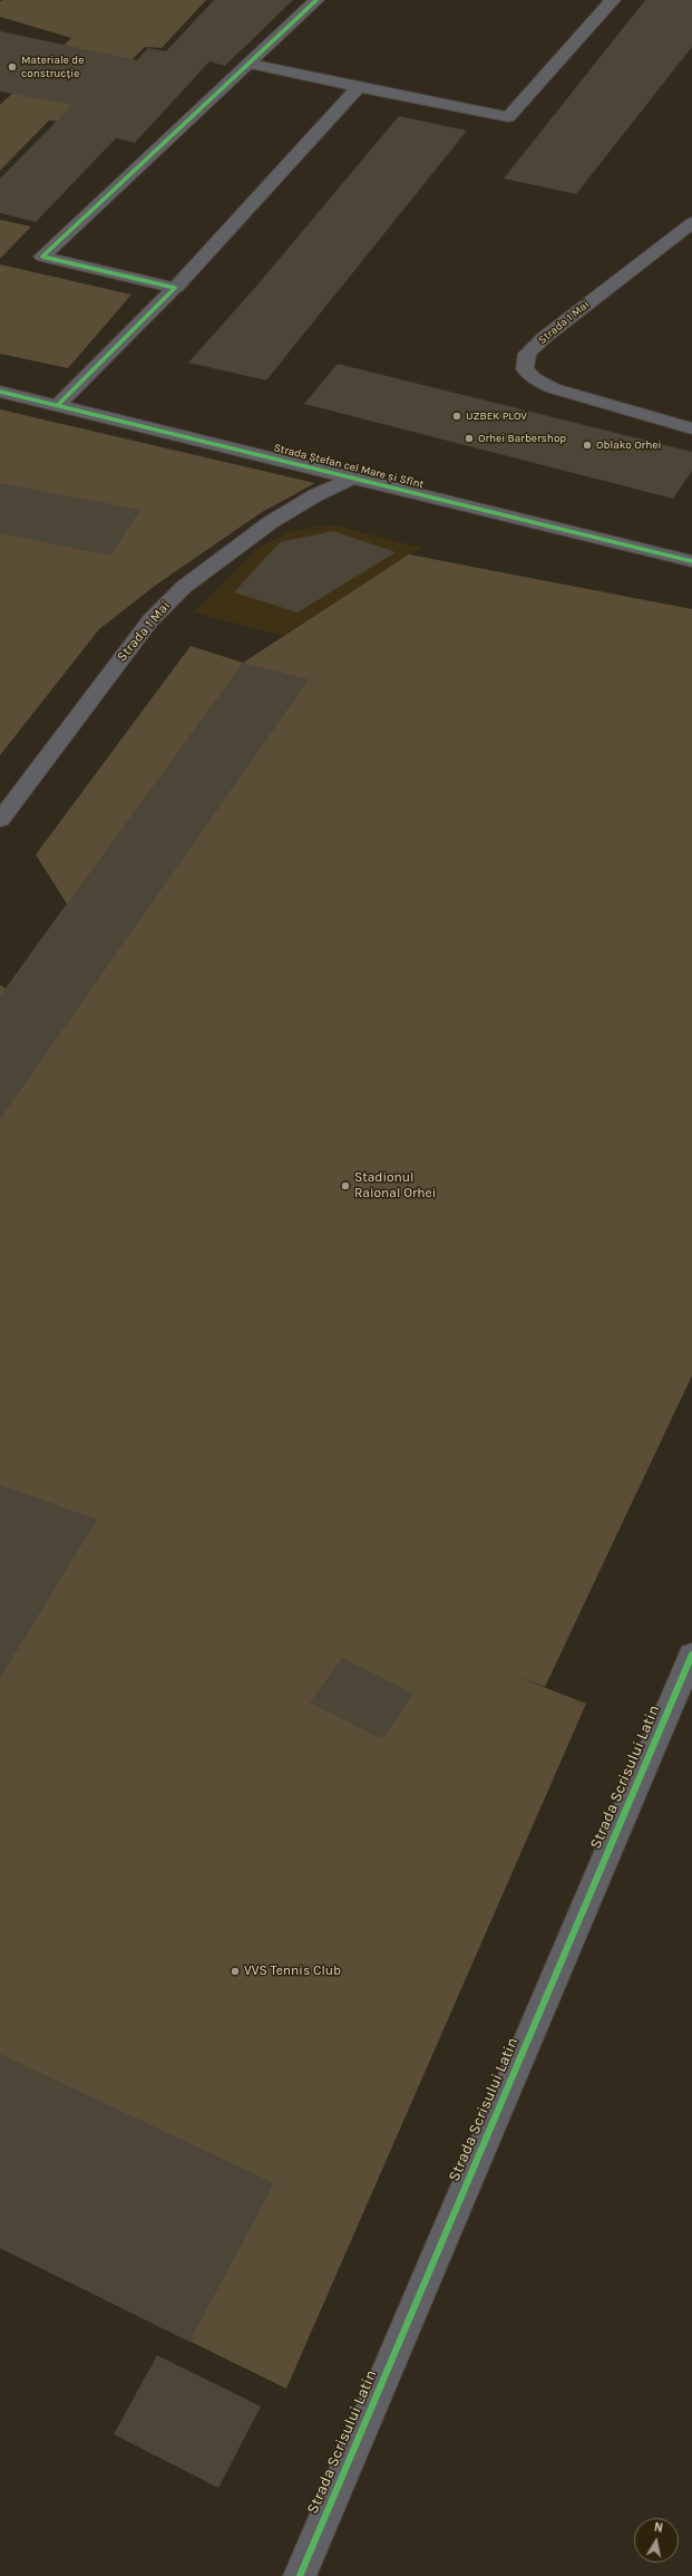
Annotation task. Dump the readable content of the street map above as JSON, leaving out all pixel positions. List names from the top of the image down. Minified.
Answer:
{"streets":{"street":["Strada 1 Mai","Strada Ștefan cel Mare și Sfînt","Strada Scrisului Latin"]},"crossings":[["Strada 1 Mai","Strada Ștefan cel Mare și Sfînt"]],"places":["Materiale de construcție","UZBEK PLOV","Orhei Barbershop","Oblako Orhei","Stadionul Raional Orhei","VVS Tennis Club"],"north":"top"}
